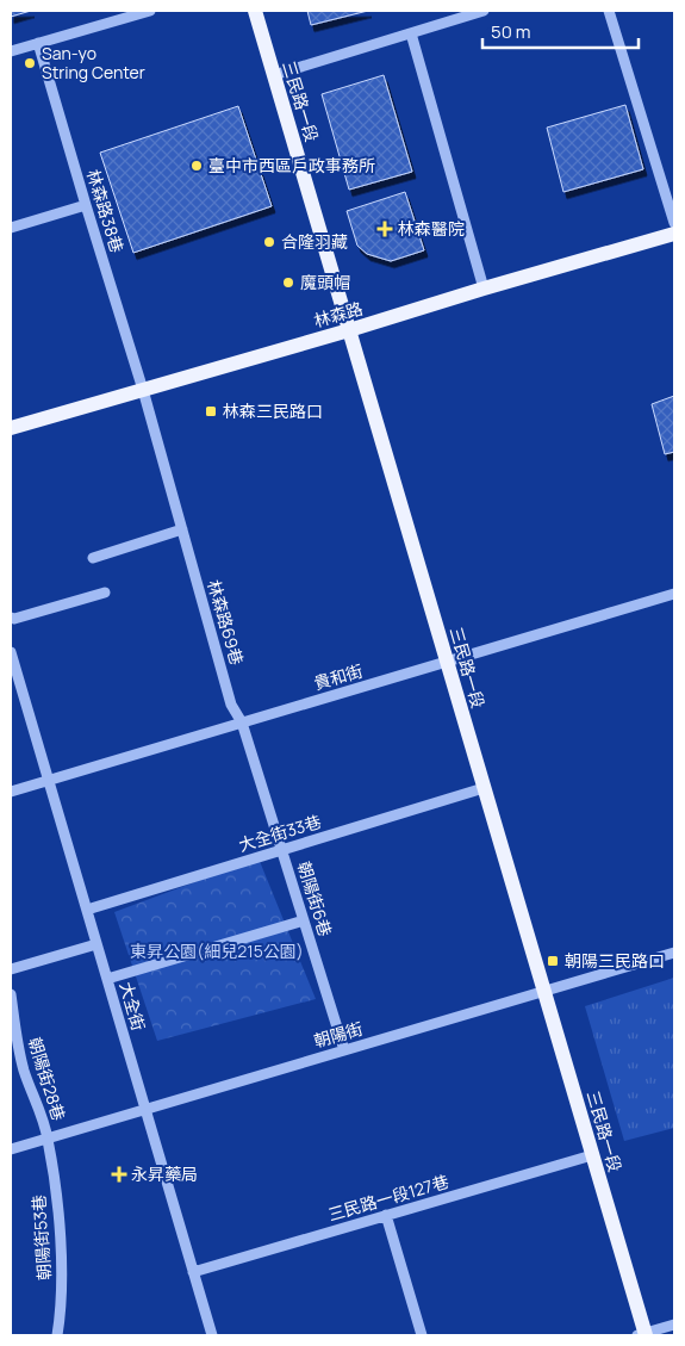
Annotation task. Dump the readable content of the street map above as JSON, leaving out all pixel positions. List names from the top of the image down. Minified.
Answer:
{"streets":{"main road":["三民路一段","林森路"],"street":["林森路38巷","林森路69巷","貴和街","大全街33巷","朝陽街6巷","大全街","朝陽街","朝陽街28巷","三民路一段127巷","朝陽街53巷"]},"crossings":[["三民路一段","林森路"],["三民路一段","貴和街"],["三民路一段","大全街33巷"],["三民路一段","朝陽街"],["三民路一段","三民路一段127巷"],["林森路38巷","林森路"],["林森路38巷","林森路69巷"],["林森路","林森路69巷"],["林森路69巷","貴和街"],["林森路69巷","朝陽街6巷"],["貴和街","朝陽街6巷"],["貴和街","大全街"],["大全街33巷","朝陽街6巷"],["大全街33巷","大全街"],["朝陽街6巷","朝陽街"],["大全街","朝陽街"],["大全街","三民路一段127巷"],["朝陽街","朝陽街28巷"],["朝陽街","朝陽街53巷"],["朝陽街28巷","朝陽街53巷"]],"parks":["東昇公園(細兒215公園)"],"places":{"other":["San-yo String Center","臺中市西區戶政事務所","合隆羽藏","魔頭帽"],"health":["林森醫院","永昇藥局"],"transit":["林森三民路口","朝陽三民路口"]},"scale_bar":"50 m"}
